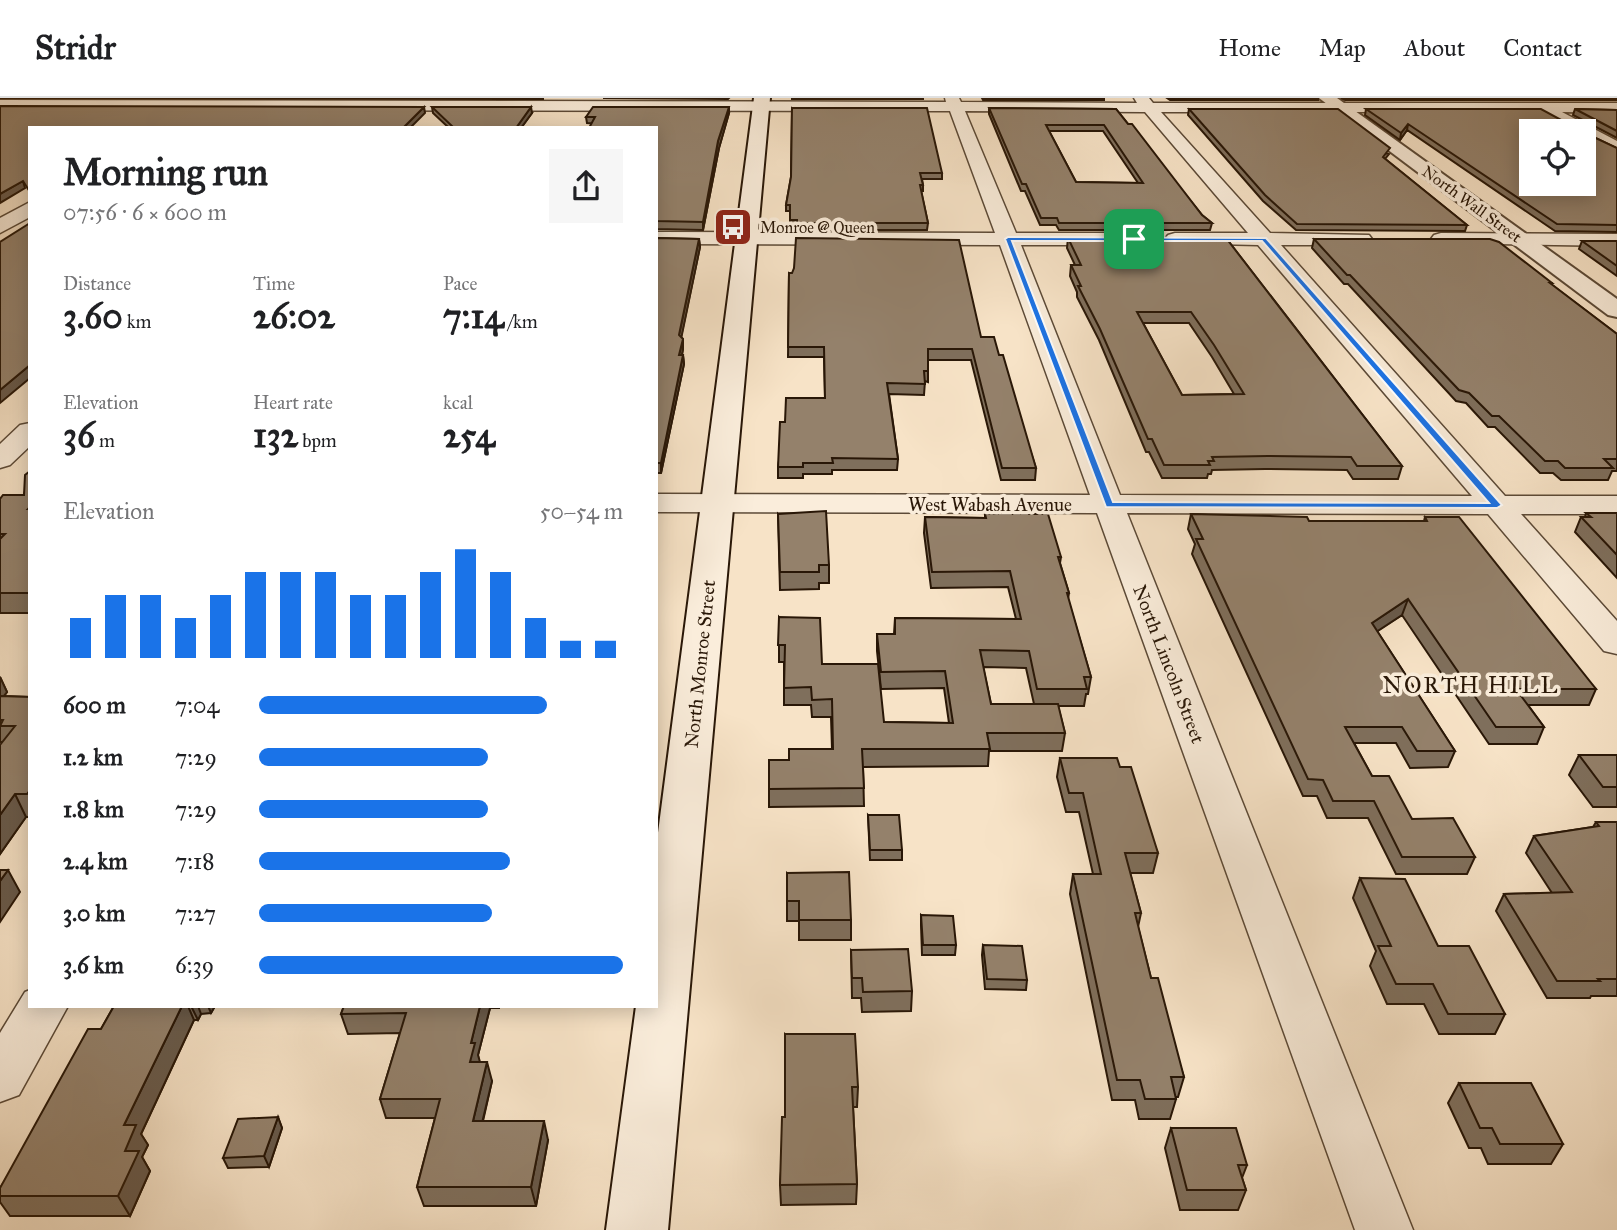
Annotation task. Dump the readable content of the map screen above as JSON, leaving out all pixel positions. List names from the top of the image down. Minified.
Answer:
{"streets":{"main road":["North Wall Street","North Monroe Street"],"street":["West Wabash Avenue","North Lincoln Street"]},"crossings":[["West Wabash Avenue","North Monroe Street"],["West Wabash Avenue","North Lincoln Street"]],"districts":["NORTH HILL"],"places":{"bus stop":["Monroe @ Queen"]},"page":{"header":"Stridr","nav":["Home","Map","About","Contact"],"heading":["Morning run","07:56 · 6 × 600 m"],"stats":[["Distance","3.60 km"],["Time","26:02"],["Pace","7:14 /km"],["Elevation","36 m"],["Heart rate","132 bpm"],["kcal","254"]],"chart":["Elevation","50–54 m"],"list":[{"name":"600 m","note":"7:04"},{"name":"1.2 km","note":"7:29"},{"name":"1.8 km","note":"7:29"},{"name":"2.4 km","note":"7:18"},{"name":"3.0 km","note":"7:27"},{"name":"3.6 km","note":"6:39"}]}}
